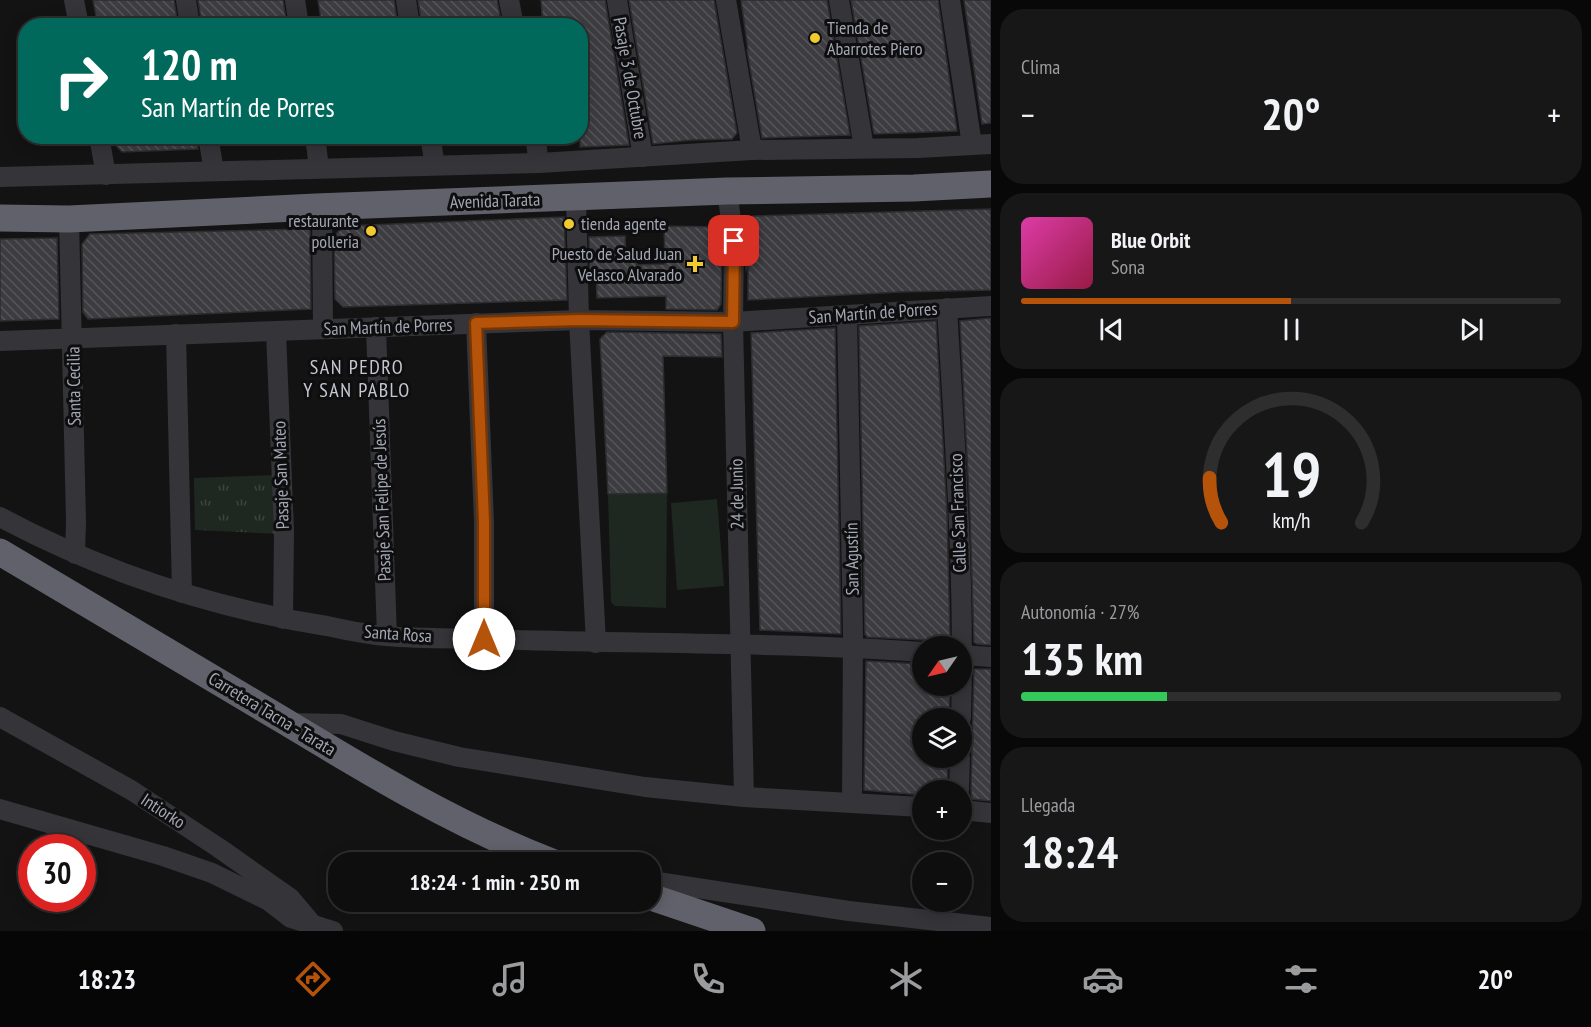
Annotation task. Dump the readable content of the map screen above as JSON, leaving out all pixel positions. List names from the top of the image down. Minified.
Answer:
{"streets":{"highway":["Avenida Tarata","Carretera Tacna - Tarata"],"street":["Pasaje 3 de Octubre","San Martín de Porres","Santa Cecilia","Pasaje San Mateo","24 de Junio","Pasaje San Felipe de Jesús","Calle San Francisco","San Agustín","Santa Rosa","Intiorko"]},"crossings":[["Pasaje 3 de Octubre","Avenida Tarata"],["Avenida Tarata","Santa Cecilia"],["Avenida Tarata","24 de Junio"],["San Martín de Porres","Santa Cecilia"],["San Martín de Porres","Pasaje San Mateo"],["San Martín de Porres","24 de Junio"],["San Martín de Porres","Pasaje San Felipe de Jesús"],["San Martín de Porres","Calle San Francisco"],["San Martín de Porres","San Agustín"],["Santa Cecilia","Santa Rosa"],["Pasaje San Mateo","Santa Rosa"],["24 de Junio","Santa Rosa"],["Pasaje San Felipe de Jesús","Santa Rosa"],["San Agustín","Santa Rosa"]],"districts":["SAN PEDRO Y SAN PABLO"],"places":{"other":["Tienda de Abarrotes Piero","tienda agente","restaurante polleria"],"health":["Puesto de Salud Juan Velasco Alvarado"]},"north":"bottom left","page":{"tile":["Clima",["Autonomía · 27%","135 km"],["Llegada","18:24"]],"turn":["120 m","San Martín de Porres"],"heat":["−","20°","+"],"song":["Blue Orbit","Sona"],"map_buttons":["+","−"],"limit":"30","trip":"18:24 · 1 min · 250 m","tabs":["18:23","20°"],"gauge":["19","km/h"]}}
